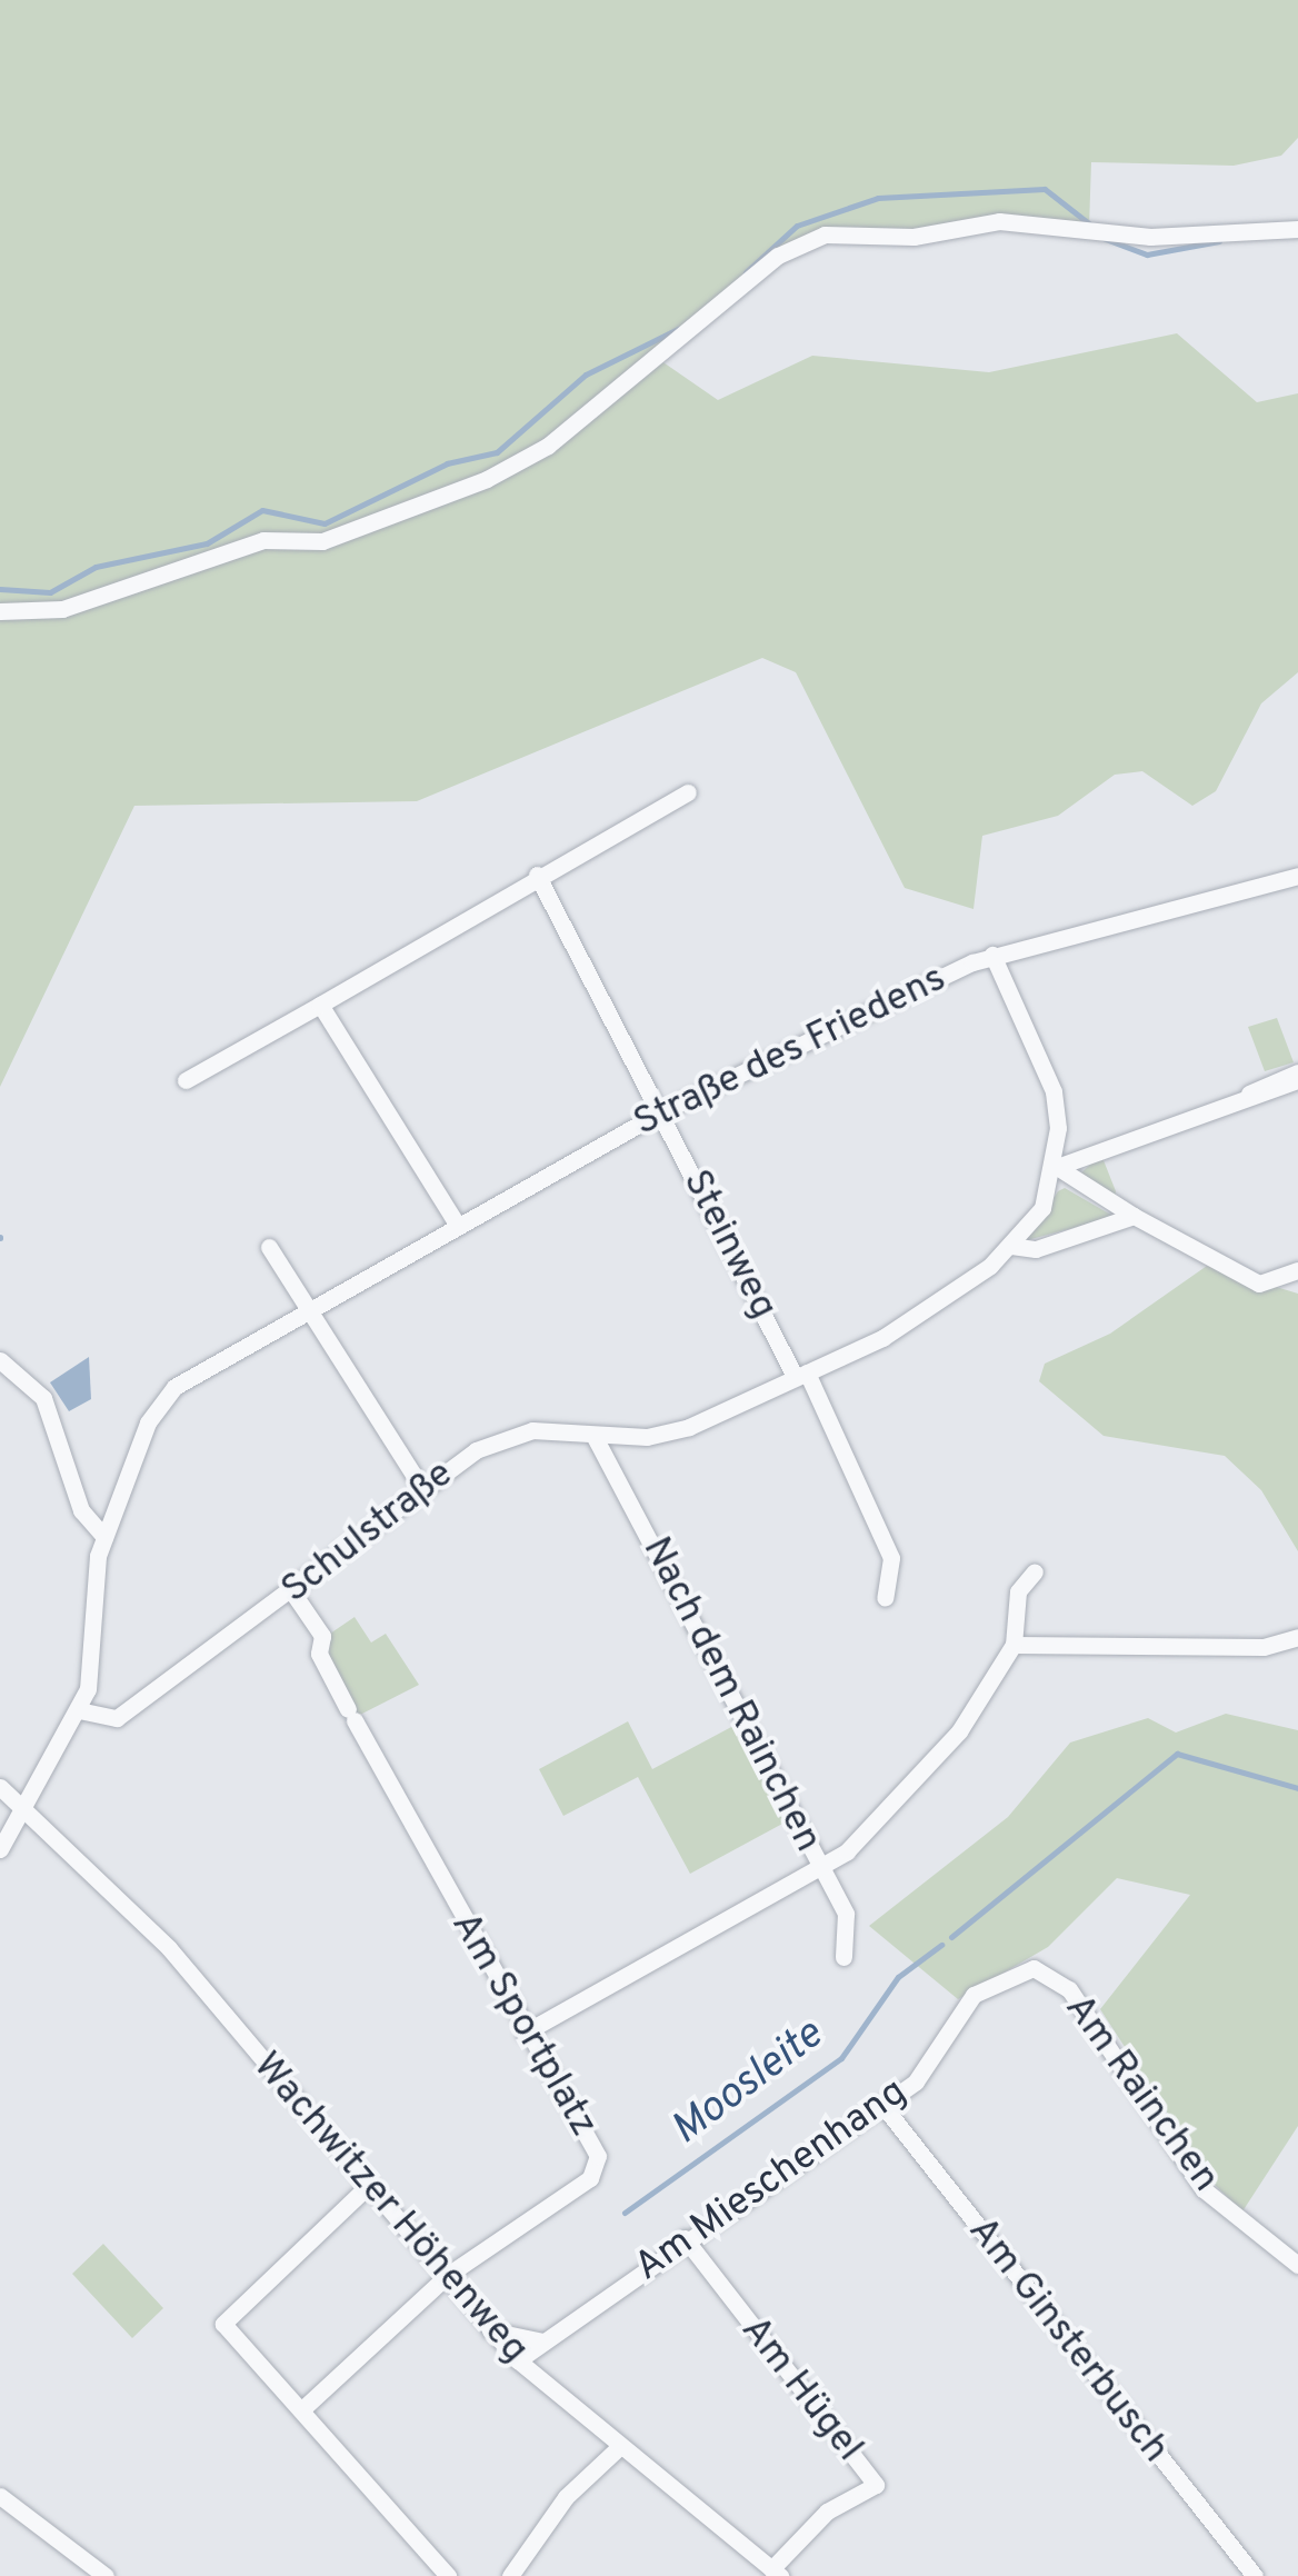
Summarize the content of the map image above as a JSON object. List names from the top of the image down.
{
  "streets": {
    "street": [
      "Straße des Friedens",
      "Steinweg",
      "Schulstraße",
      "Nach dem Rainchen",
      "Am Sportplatz",
      "Am Rainchen",
      "Am Mieschenhang",
      "Wachwitzer Höhenweg",
      "Am Ginsterbusch",
      "Am Hügel"
    ]
  },
  "crossings": [
    ["Straße des Friedens", "Steinweg"],
    ["Straße des Friedens", "Schulstraße"],
    ["Straße des Friedens", "Wachwitzer Höhenweg"],
    ["Steinweg", "Schulstraße"],
    ["Schulstraße", "Nach dem Rainchen"],
    ["Schulstraße", "Am Sportplatz"],
    ["Am Sportplatz", "Wachwitzer Höhenweg"],
    ["Am Rainchen", "Am Mieschenhang"],
    ["Am Mieschenhang", "Wachwitzer Höhenweg"],
    ["Am Mieschenhang", "Am Ginsterbusch"],
    ["Am Mieschenhang", "Am Hügel"],
    ["Wachwitzer Höhenweg", "Am Hügel"]
  ],
  "water": ["Moosleite"]
}
